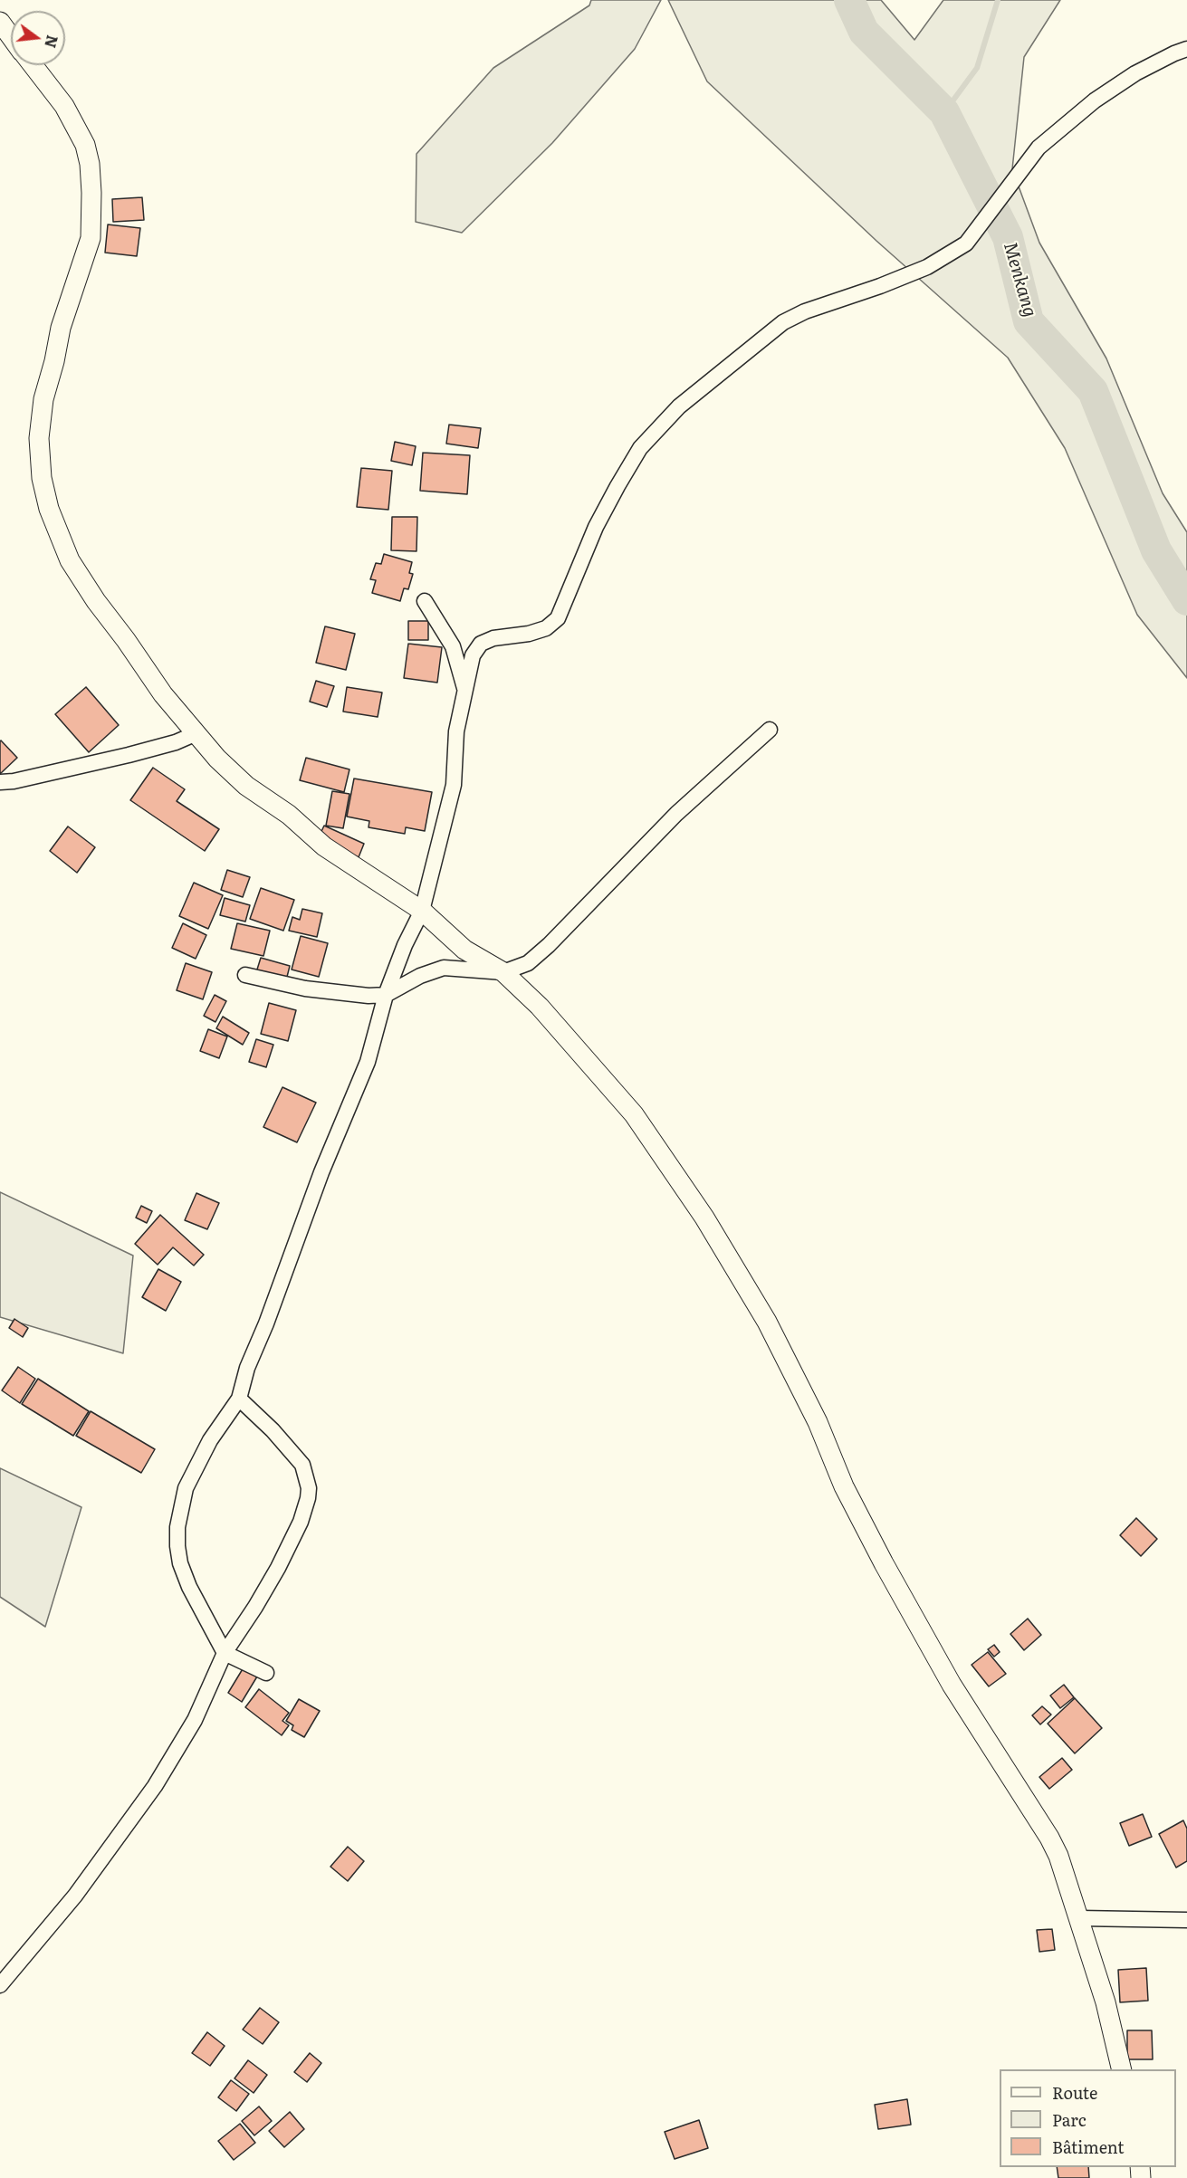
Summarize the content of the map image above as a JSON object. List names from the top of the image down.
{
  "water": ["Menkang"],
  "legend": ["Route", "Parc", "Bâtiment"],
  "north": "right"
}
